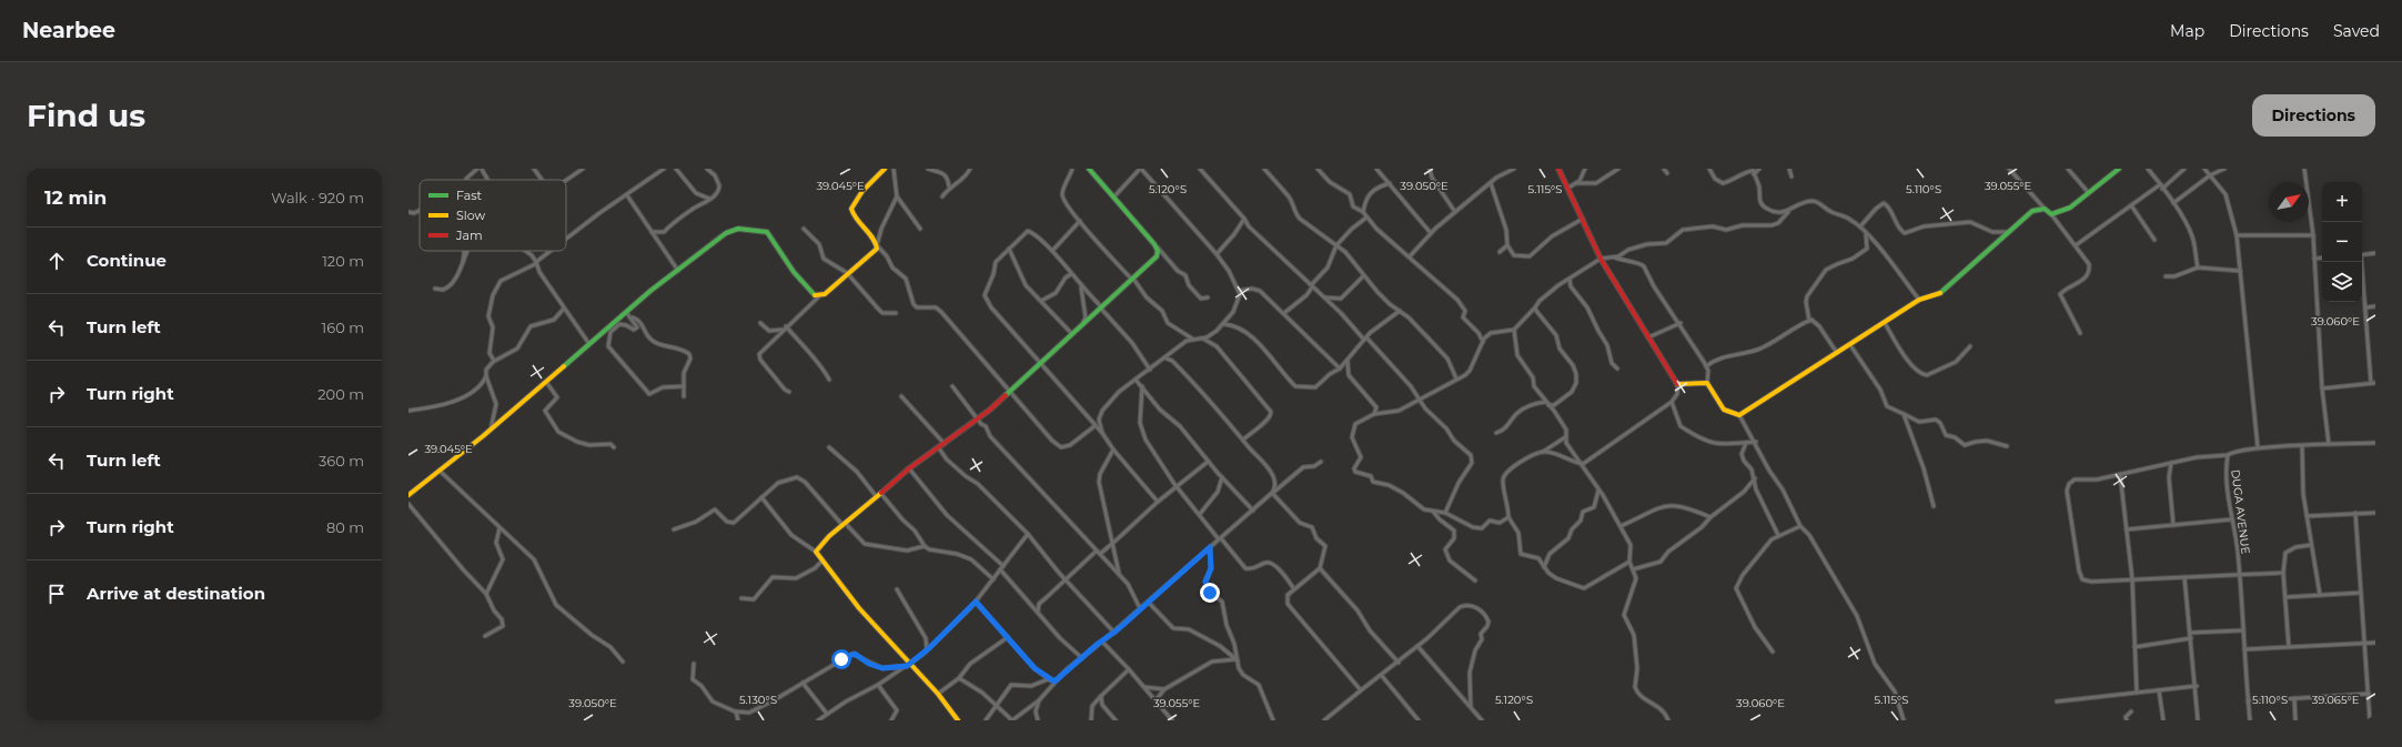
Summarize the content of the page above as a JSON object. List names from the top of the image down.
{
  "streets": {
    "street": ["DUGA AVENUE"]
  },
  "legend": ["Fast", "Slow", "Jam"],
  "north": "top right",
  "page": {
    "header": "Nearbee",
    "nav": ["Map", "Directions", "Saved"],
    "buttons": "Directions",
    "title": "Find us",
    "heading": ["12 min", "Walk · 920 m"],
    "map_buttons": ["+", "−"],
    "list": [
      ["Continue", "120 m"],
      ["Turn left", "160 m"],
      ["Turn right", "200 m"],
      ["Turn left", "360 m"],
      ["Turn right", "80 m"],
      "Arrive at destination"
    ]
  },
  "coordinates": [
    "39.045°E",
    "39.050°E",
    "39.055°E",
    "5.115°S",
    "5.120°S",
    "5.110°S",
    "39.060°E",
    "39.065°E",
    "5.130°S"
  ]
}
